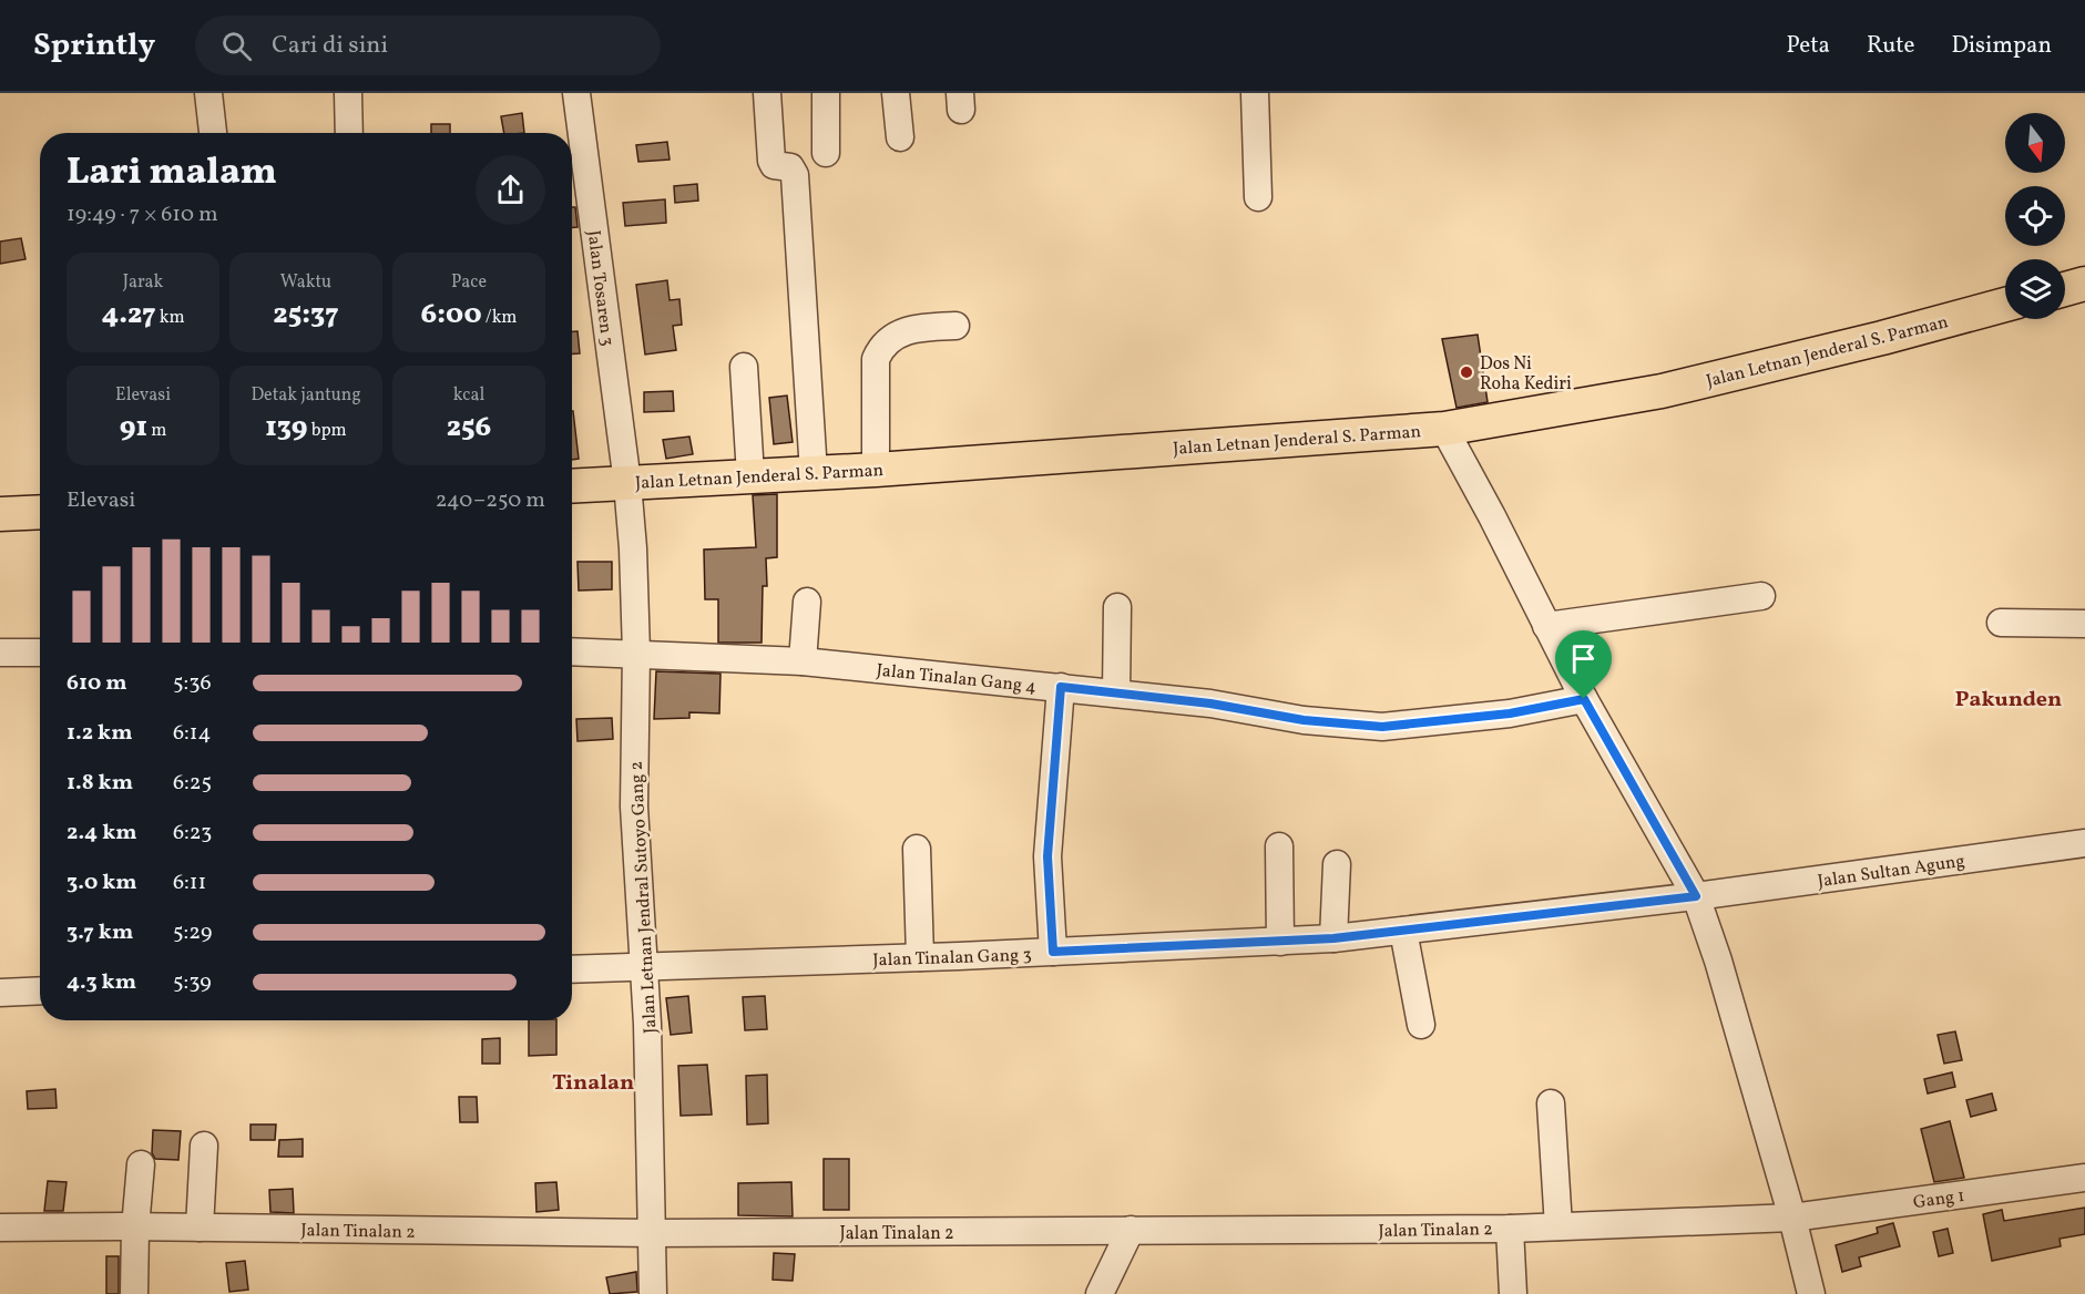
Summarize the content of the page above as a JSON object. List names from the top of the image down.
{
  "streets": {
    "main road": ["Jalan Letnan Jenderal S. Parman"],
    "street": [
      "Jalan Tosaren 3",
      "Jalan Tinalan Gang 4",
      "Jalan Sultan Agung",
      "Jalan Letnan Jendral Sutoyo Gang 2",
      "Jalan Tinalan Gang 3",
      "Gang 1",
      "Jalan Tinalan 2"
    ]
  },
  "crossings": [
    ["Jalan Tosaren 3", "Jalan Letnan Jenderal S. Parman"],
    ["Jalan Tosaren 3", "Jalan Letnan Jendral Sutoyo Gang 2"],
    ["Jalan Letnan Jenderal S. Parman", "Jalan Letnan Jendral Sutoyo Gang 2"],
    ["Jalan Tinalan Gang 4", "Jalan Letnan Jendral Sutoyo Gang 2"],
    ["Jalan Sultan Agung", "Jalan Tinalan Gang 3"],
    ["Jalan Letnan Jendral Sutoyo Gang 2", "Jalan Tinalan Gang 3"],
    ["Jalan Letnan Jendral Sutoyo Gang 2", "Jalan Tinalan 2"],
    ["Gang 1", "Jalan Tinalan 2"]
  ],
  "districts": ["Pakunden", "Tinalan"],
  "places": ["Dos Ni Roha Kediri"],
  "north": "bottom",
  "page": {
    "header": "Sprintly",
    "search": "Cari di sini",
    "nav": ["Peta", "Rute", "Disimpan"],
    "heading": ["Lari malam", "19:49 · 7 × 610 m"],
    "stats": [
      ["Jarak", "4.27 km"],
      ["Waktu", "25:37"],
      ["Pace", "6:00 /km"],
      ["Elevasi", "91 m"],
      ["Detak jantung", "139 bpm"],
      ["kcal", "256"]
    ],
    "chart": ["Elevasi", "240–250 m"],
    "list": [
      {
        "name": "610 m",
        "note": "5:36"
      },
      {
        "name": "1.2 km",
        "note": "6:14"
      },
      {
        "name": "1.8 km",
        "note": "6:25"
      },
      {
        "name": "2.4 km",
        "note": "6:23"
      },
      {
        "name": "3.0 km",
        "note": "6:11"
      },
      {
        "name": "3.7 km",
        "note": "5:29"
      },
      {
        "name": "4.3 km",
        "note": "5:39"
      }
    ]
  }
}
